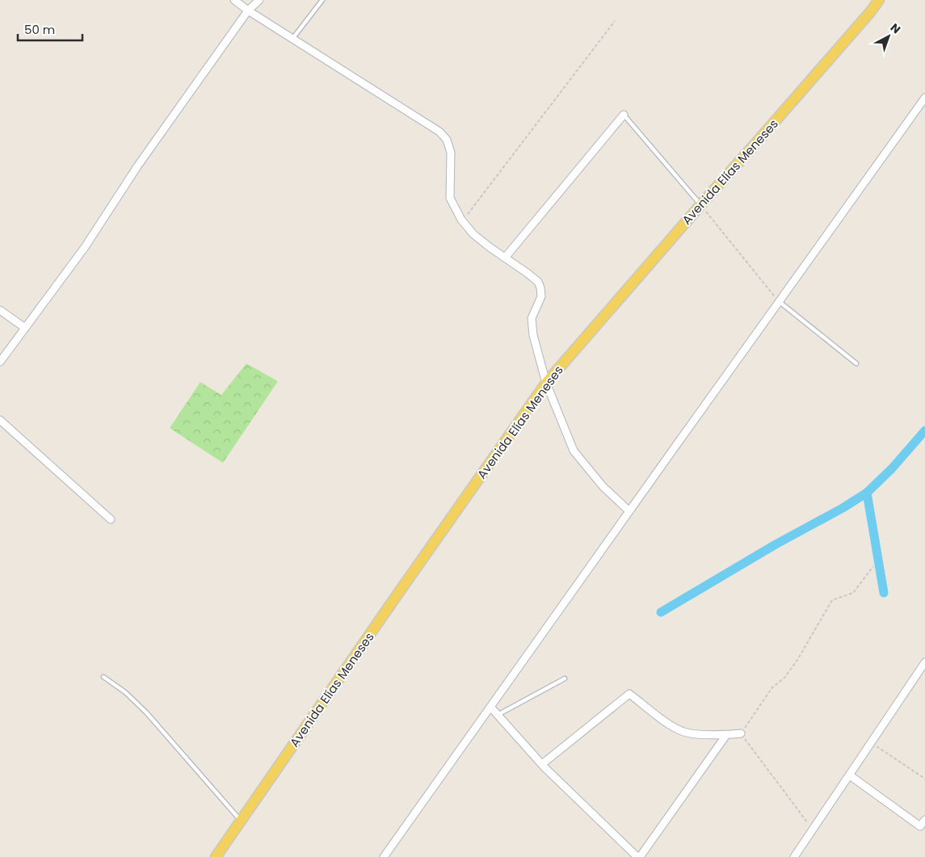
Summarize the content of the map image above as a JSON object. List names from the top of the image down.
{
  "streets": {
    "main road": ["Avenida Elías Meneses"]
  },
  "scale_bar": "50 m",
  "north": "top right"
}
